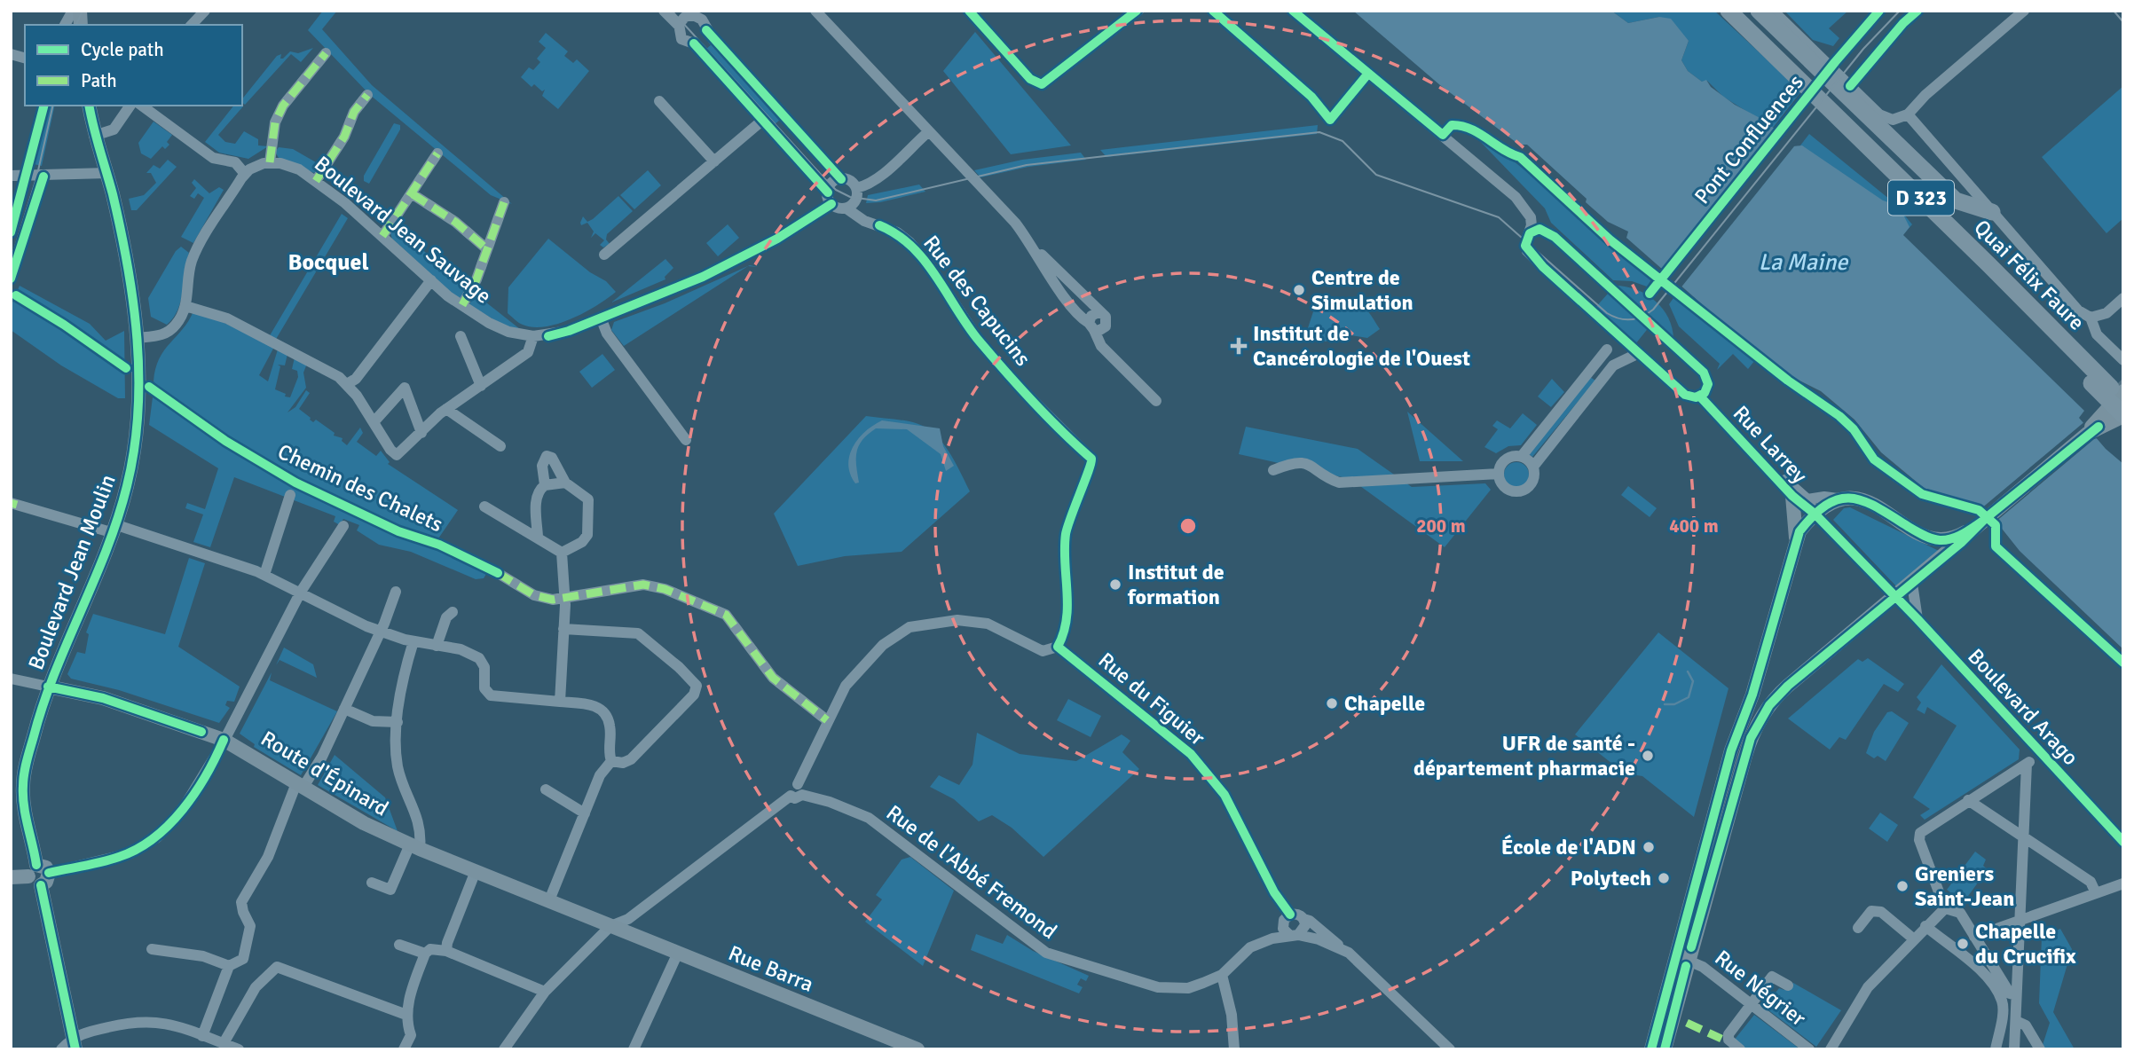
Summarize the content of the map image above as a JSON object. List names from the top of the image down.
{
  "streets": {
    "highway": ["D 323", "Quai Félix Faure"],
    "main road": ["Boulevard Jean Moulin", "Route d'Épinard", "Rue Barra"],
    "street": [
      "Boulevard Jean Sauvage",
      "Rue des Capucins",
      "Rue Larrey",
      "Rue du Figuier",
      "Boulevard Arago",
      "Rue de l'Abbé Fremond",
      "Rue Négrier"
    ],
    "cycle path": ["Pont Confluences", "Chemin des Chalets"]
  },
  "crossings": [
    ["Boulevard Jean Sauvage", "Rue des Capucins"],
    ["Rue des Capucins", "Rue du Figuier"],
    ["Rue Larrey", "Boulevard Arago"],
    ["Boulevard Jean Moulin", "Route d'Épinard"],
    ["Rue du Figuier", "Rue de l'Abbé Fremond"],
    ["Route d'Épinard", "Rue Barra"]
  ],
  "districts": ["Bocquel"],
  "water": ["La Maine"],
  "places": {
    "other": [
      "Centre de Simulation",
      "Institut de formation",
      "Chapelle",
      "UFR de santé - département pharmacie",
      "École de l'ADN",
      "Polytech",
      "Greniers Saint-Jean",
      "Chapelle du Crucifix"
    ],
    "health": ["Institut de Cancérologie de l'Ouest"]
  },
  "legend": ["Cycle path", "Path"],
  "rings": ["200 m", "400 m"]
}
